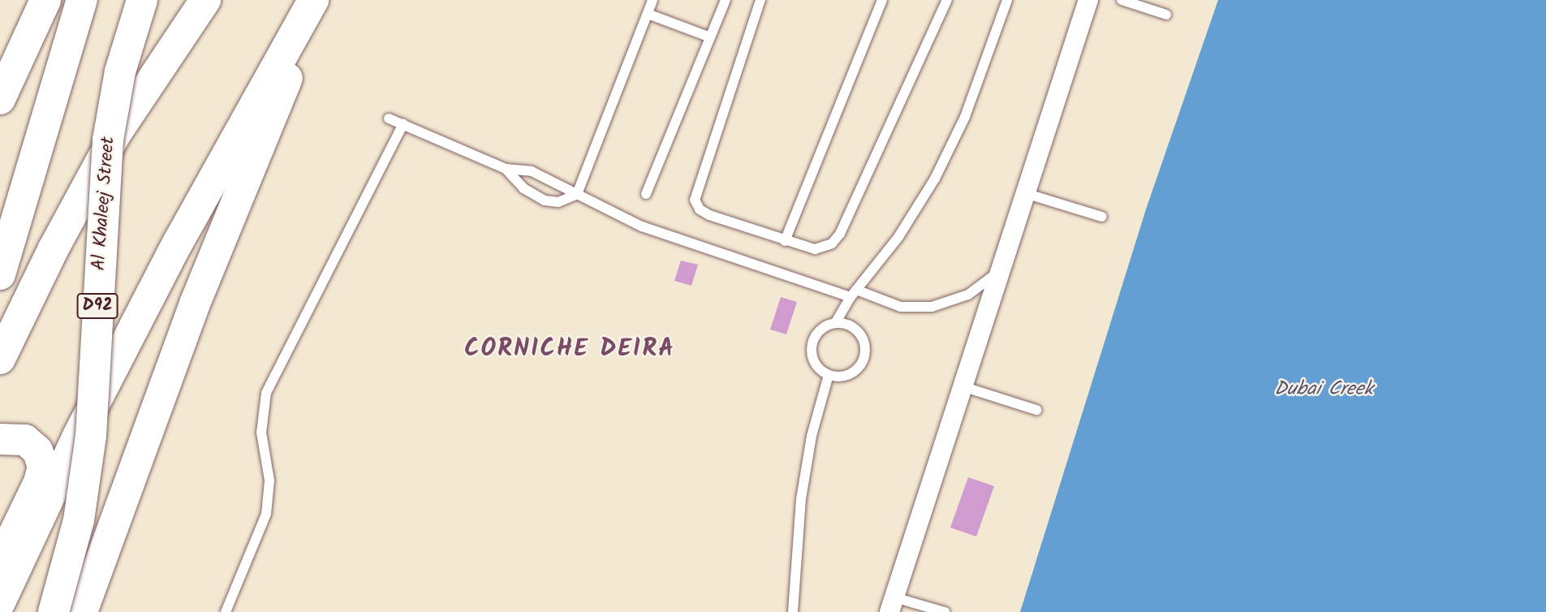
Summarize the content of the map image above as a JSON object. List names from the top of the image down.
{
  "streets": {
    "main road": ["Al Khaleej Street", "D92"]
  },
  "districts": ["CORNICHE DEIRA"],
  "water": ["Dubai Creek"]
}
